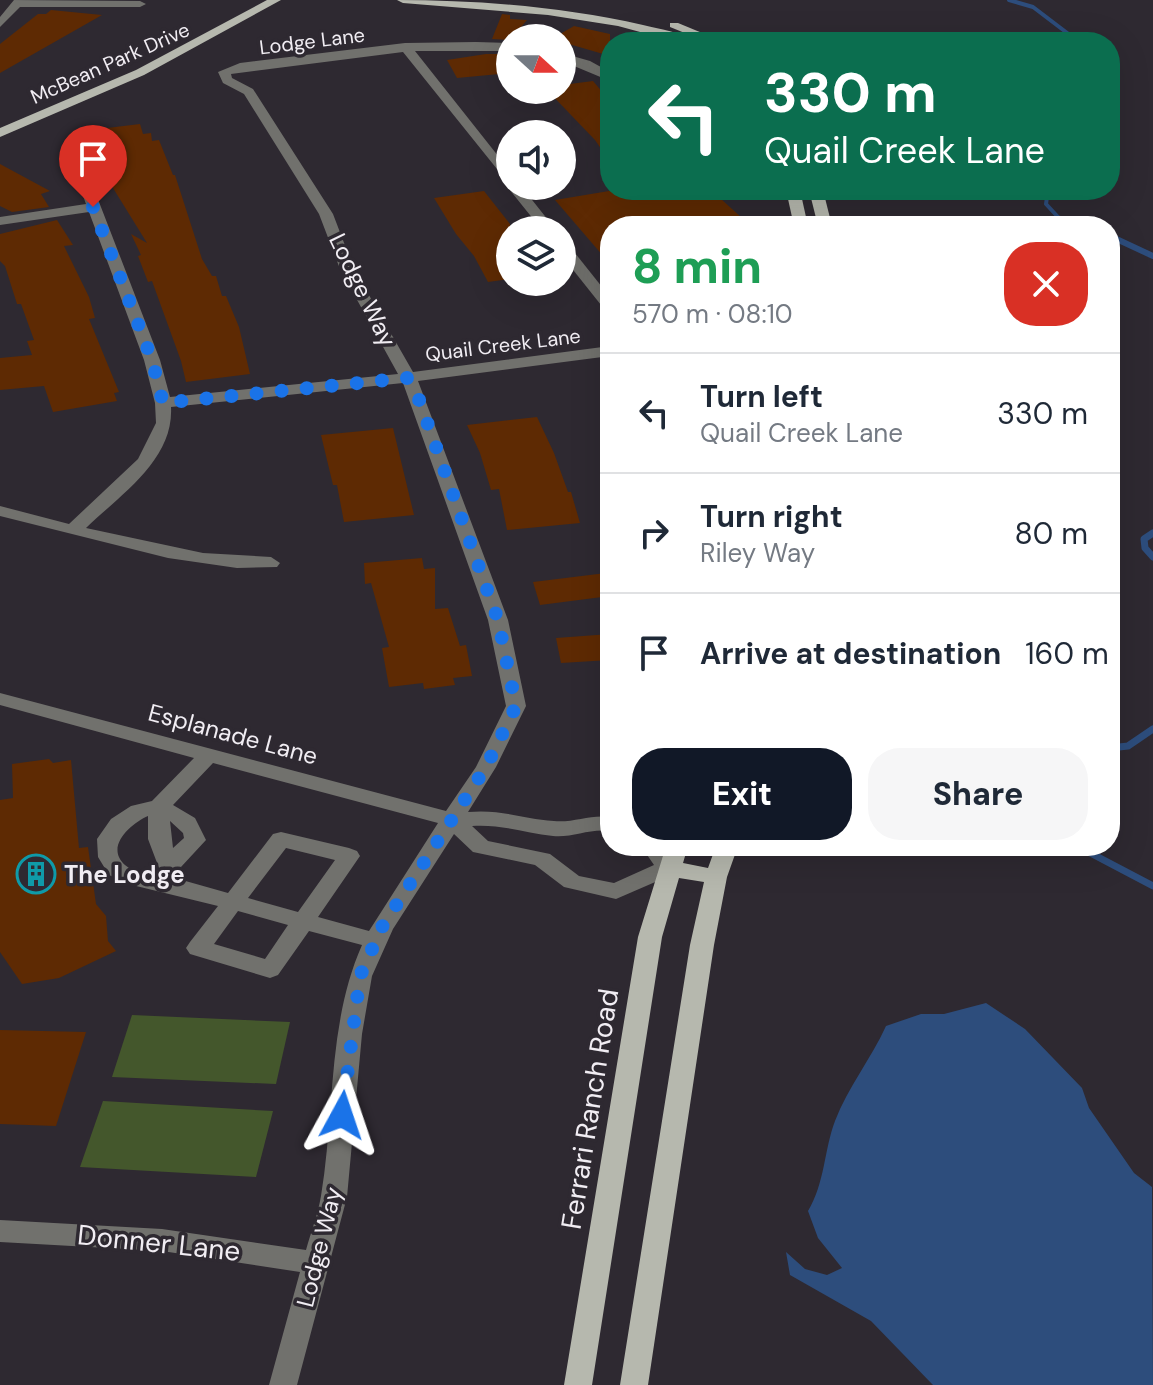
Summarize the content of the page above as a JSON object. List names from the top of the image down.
{
  "streets": {
    "main road": ["McBean Park Drive", "Ferrari Ranch Road"],
    "street": [
      "Lodge Lane",
      "Lodge Way",
      "Quail Creek Lane",
      "Esplanade Lane",
      "Donner Lane"
    ]
  },
  "crossings": [
    ["Lodge Lane", "Lodge Way"],
    ["Lodge Way", "Quail Creek Lane"],
    ["Lodge Way", "Esplanade Lane"],
    ["Lodge Way", "Donner Lane"],
    ["Esplanade Lane", "Ferrari Ranch Road"]
  ],
  "places": {
    "building": ["The Lodge"]
  },
  "north": "right",
  "page": {
    "turn": ["330 m", "Quail Creek Lane"],
    "heading": ["8 min", "570 m · 08:10"],
    "list": [
      {
        "name": "Turn left",
        "note": "Quail Creek Lane",
        "value": "330 m"
      },
      {
        "name": "Turn right",
        "note": "Riley Way",
        "value": "80 m"
      },
      {
        "name": "Arrive at destination",
        "value": "160 m"
      }
    ],
    "buttons": ["Exit", "Share"]
  }
}
